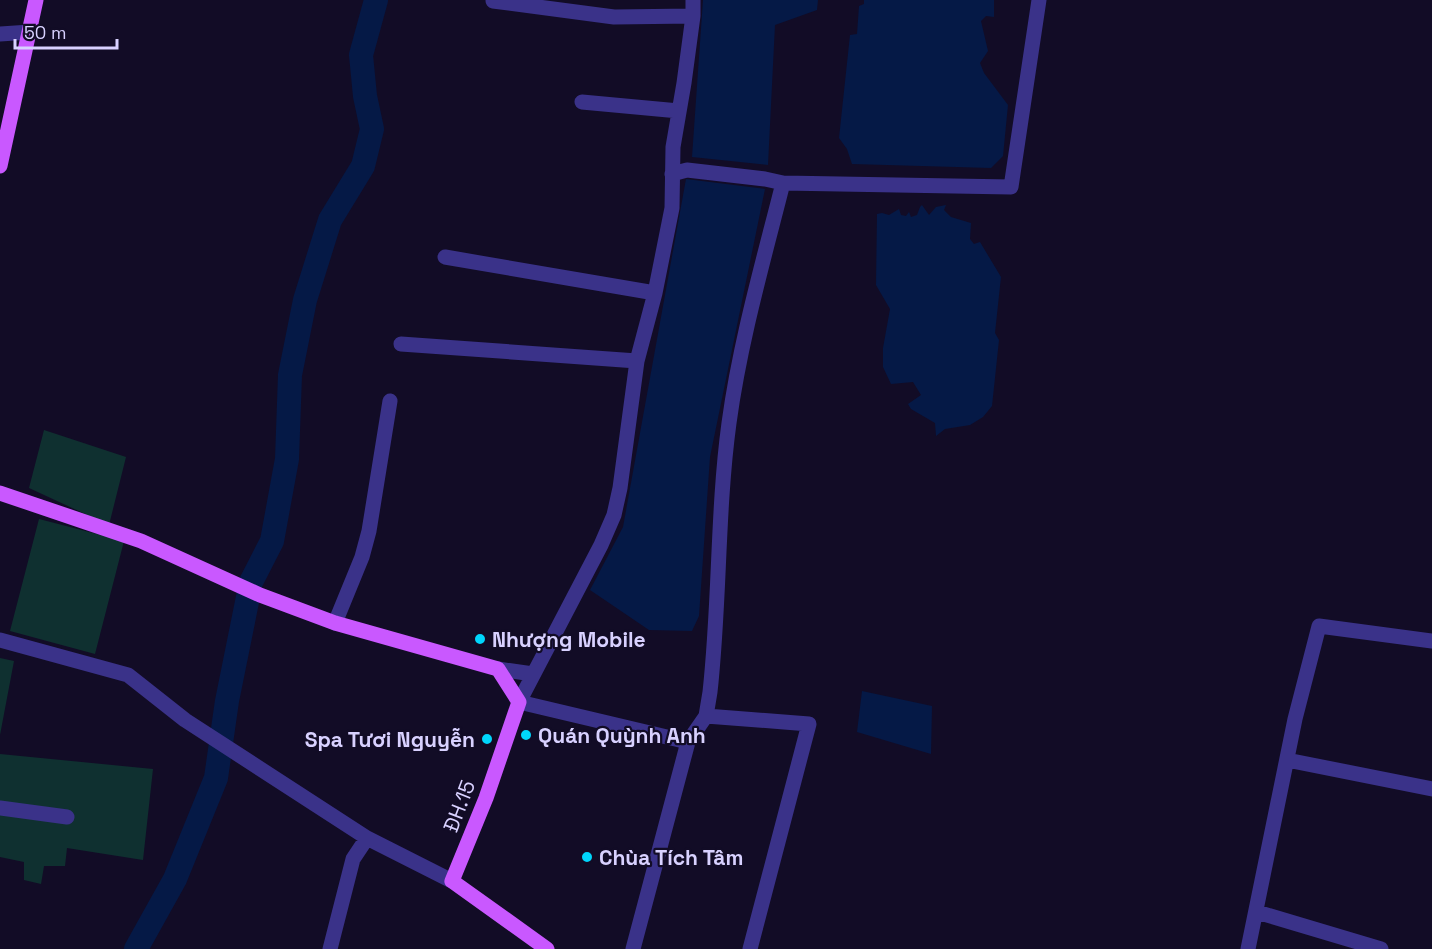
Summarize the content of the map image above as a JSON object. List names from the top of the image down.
{
  "streets": {
    "main road": ["ĐH.15"]
  },
  "places": [
    "Nhượng Mobile",
    "Quán Quỳnh Anh",
    "Spa Tươi Nguyễn",
    "Chùa Tích Tâm"
  ],
  "scale_bar": "50 m"
}
